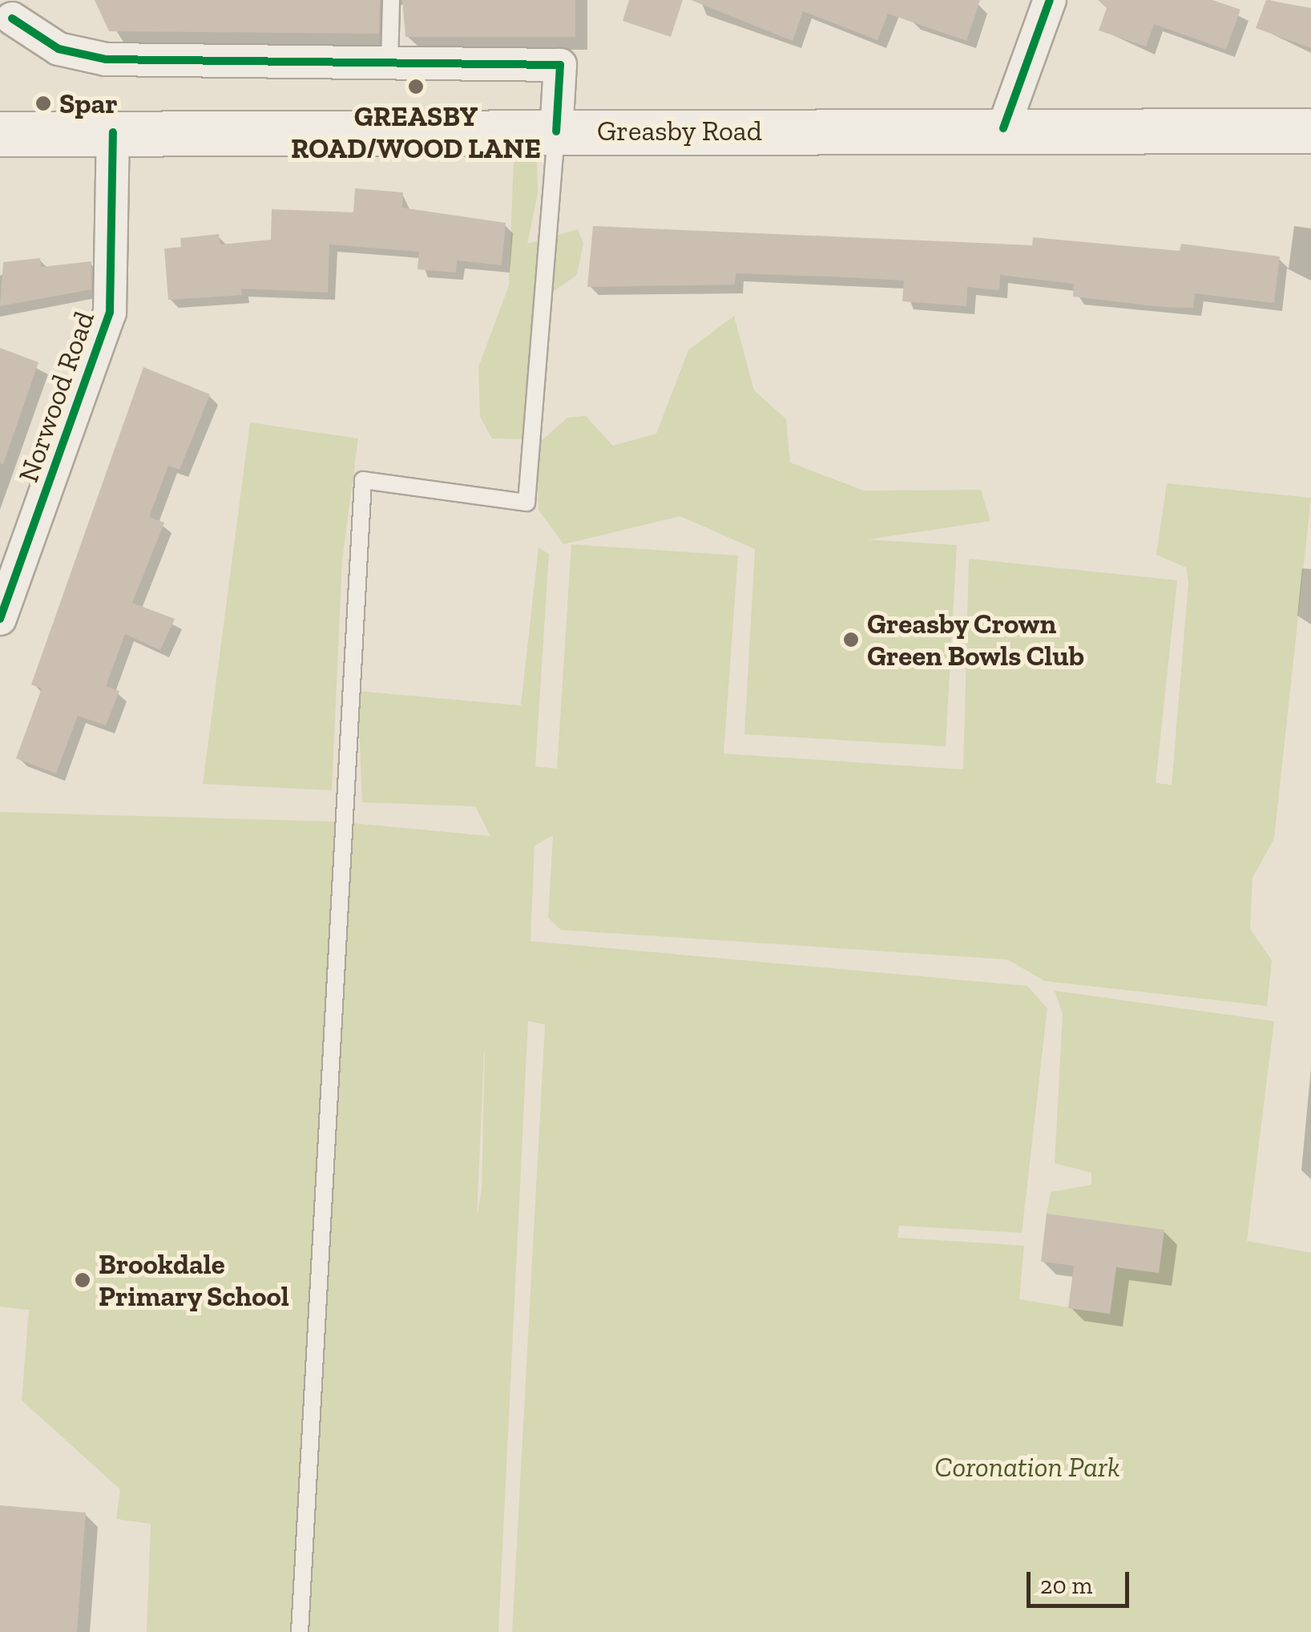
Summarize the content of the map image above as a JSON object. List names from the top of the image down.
{
  "streets": {
    "main road": ["Greasby Road"],
    "street": ["Norwood Road"]
  },
  "crossings": [
    ["Greasby Road", "Norwood Road"]
  ],
  "parks": ["Coronation Park"],
  "places": [
    "GREASBY ROAD/WOOD LANE",
    "Spar",
    "Greasby Crown Green Bowls Club",
    "Brookdale Primary School"
  ],
  "scale_bar": "20 m"
}
